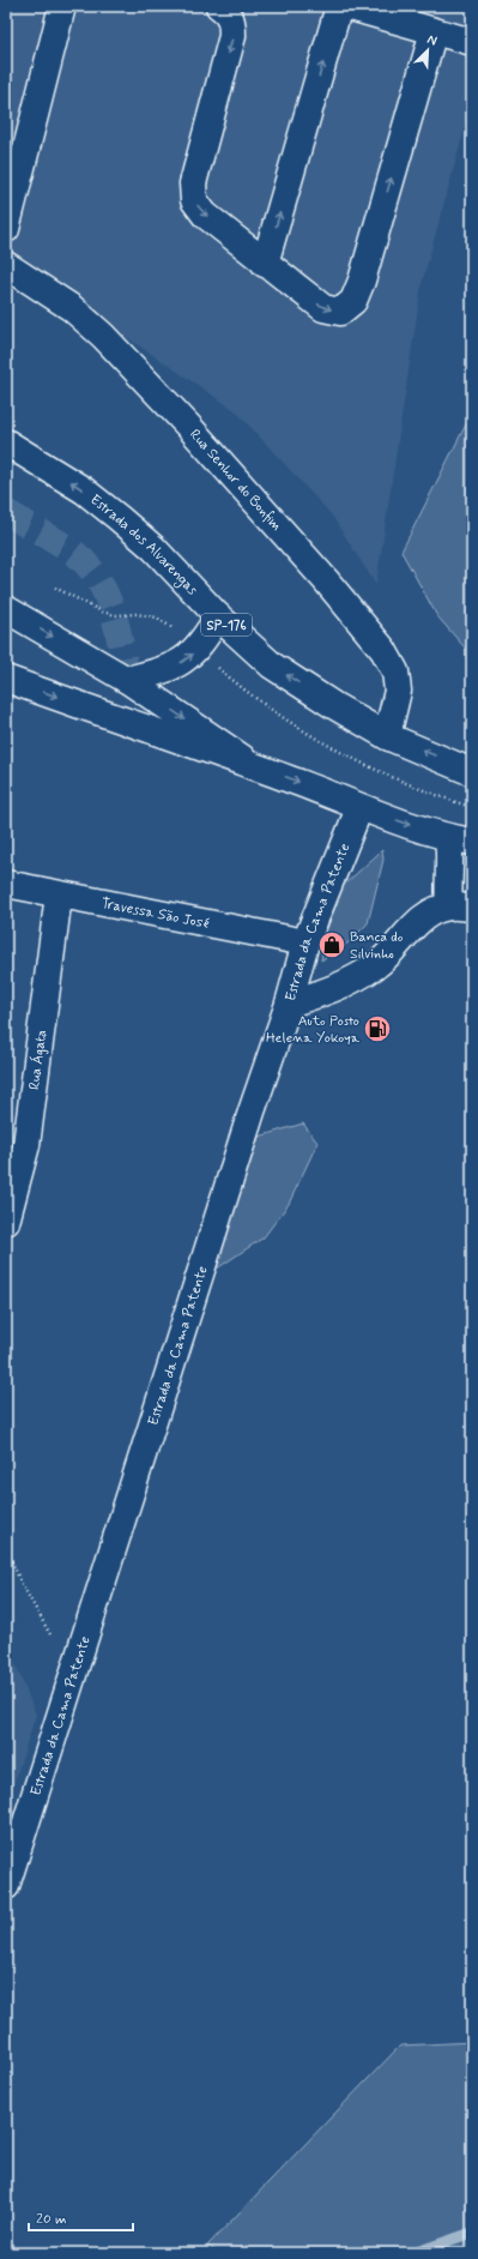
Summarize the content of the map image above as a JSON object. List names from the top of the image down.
{
  "streets": {
    "street": [
      "Rua Senhor do Bonfim",
      "Estrada dos Alvarengas",
      "SP-176",
      "Travessa São José",
      "Estrada da Cama Patente",
      "Rua Ágata"
    ]
  },
  "crossings": [
    ["Rua Senhor do Bonfim", "Estrada dos Alvarengas"],
    ["Travessa São José", "Estrada da Cama Patente"],
    ["Travessa São José", "Rua Ágata"]
  ],
  "places": {
    "shop": ["Banca do Silvinho"],
    "fuel station": ["Auto Posto Helena Yokoya"]
  },
  "scale_bar": "20 m",
  "north": "top right"
}
